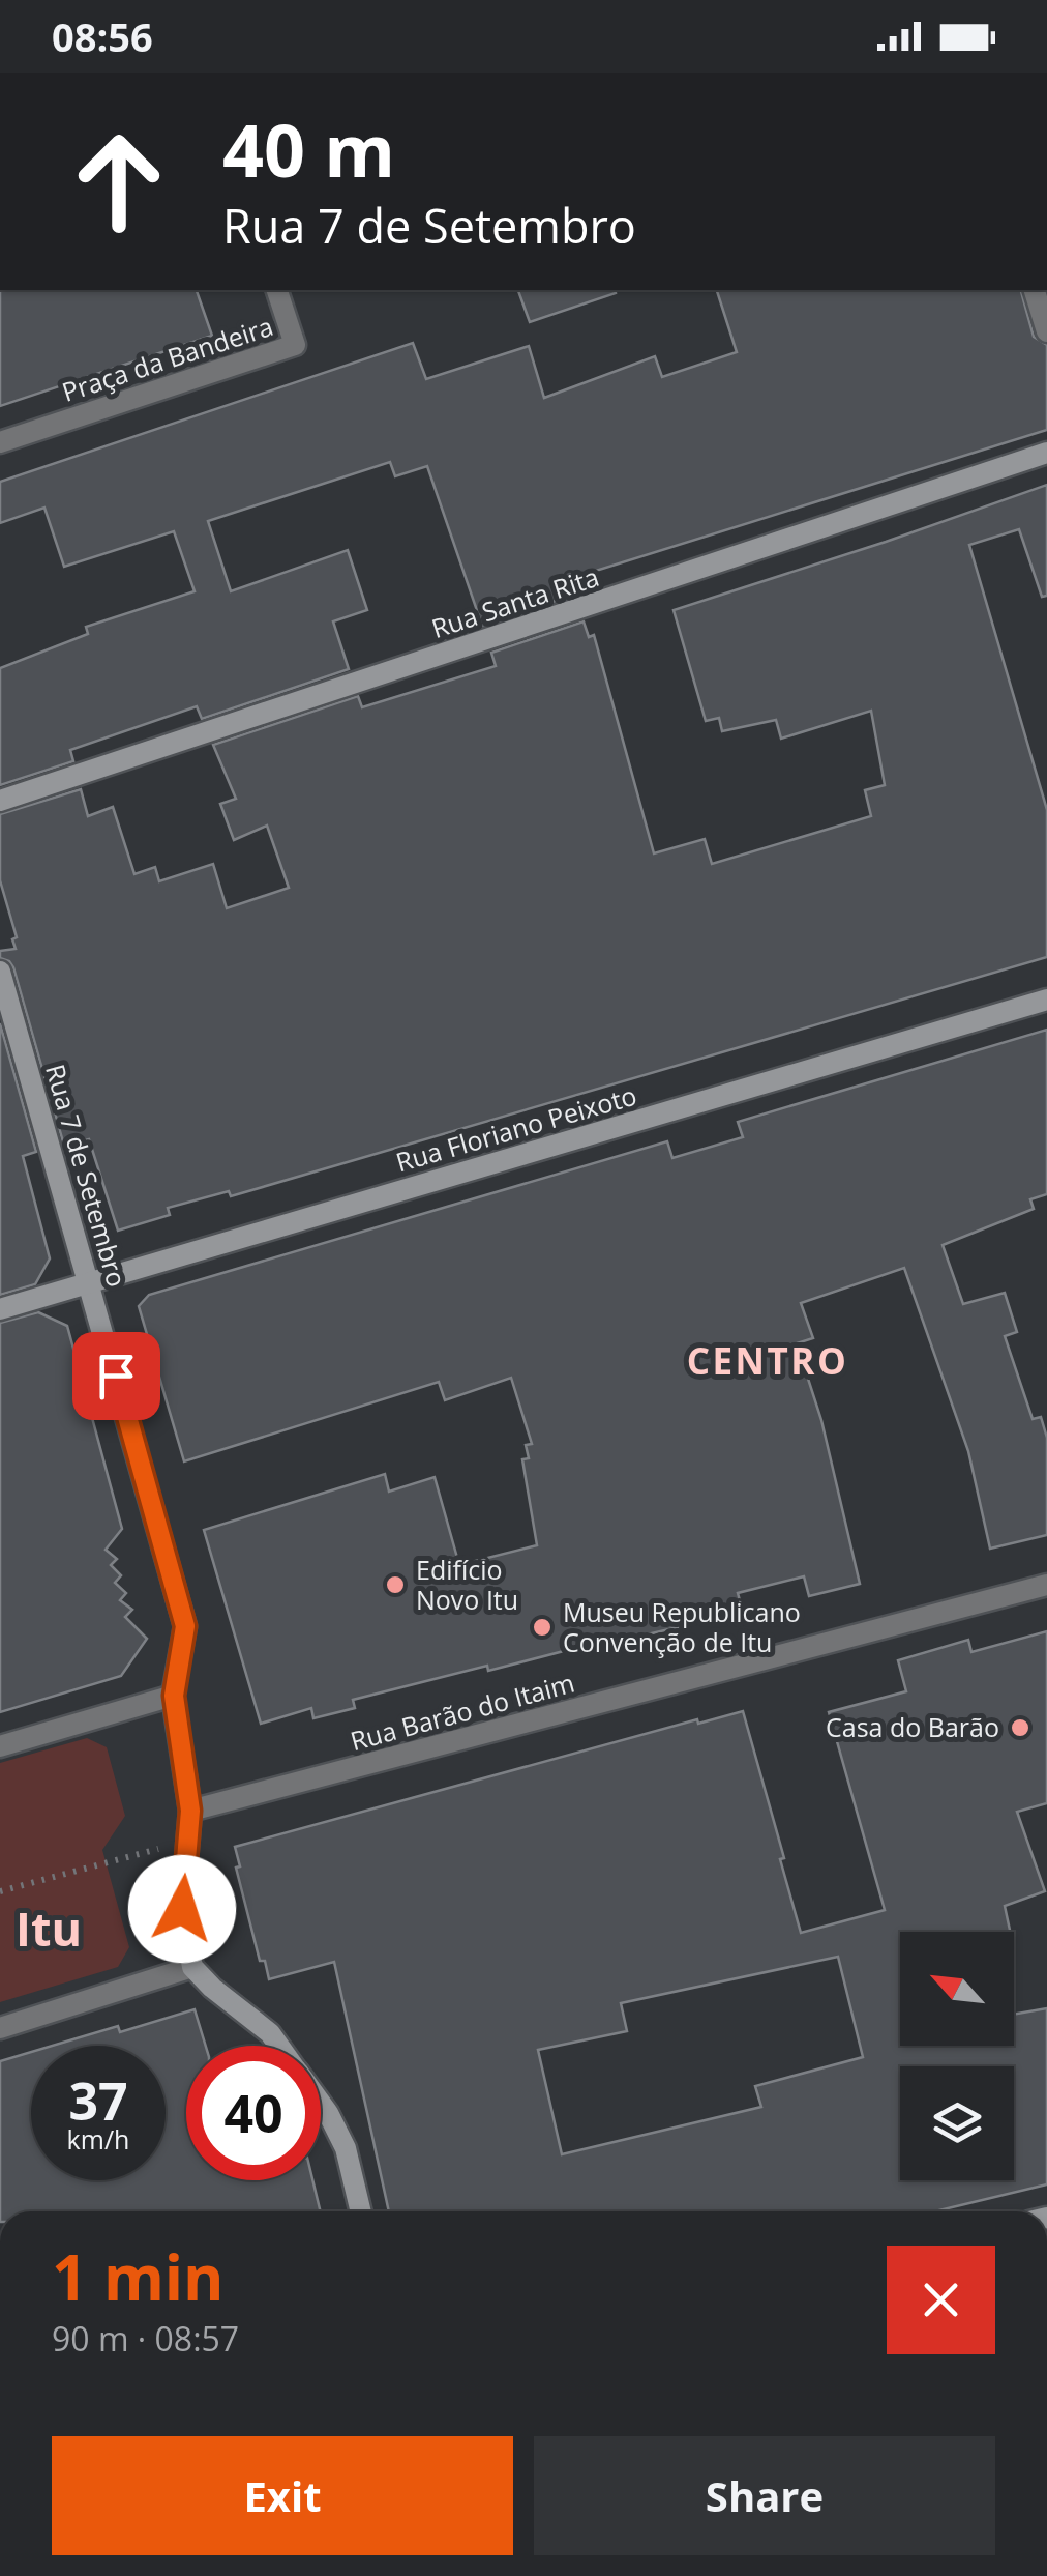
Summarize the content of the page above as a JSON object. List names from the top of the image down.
{
  "streets": {
    "street": [
      "Praça da Bandeira",
      "Rua Santa Rita",
      "Rua Floriano Peixoto",
      "Rua 7 de Setembro",
      "Rua Barão do Itaim"
    ]
  },
  "crossings": [
    ["Rua Floriano Peixoto", "Rua 7 de Setembro"],
    ["Rua 7 de Setembro", "Rua Barão do Itaim"]
  ],
  "districts": ["CENTRO", "Itu"],
  "places": ["Edifício Novo Itu", "Museu Republicano Convenção de Itu", "Casa do Barão"],
  "north": "top left",
  "page": {
    "status": "08:56",
    "turn": ["40 m", "Rua 7 de Setembro"],
    "speed": "37 km/h",
    "limit": "40",
    "heading": ["1 min", "90 m · 08:57"],
    "buttons": ["Exit", "Share"]
  }
}
